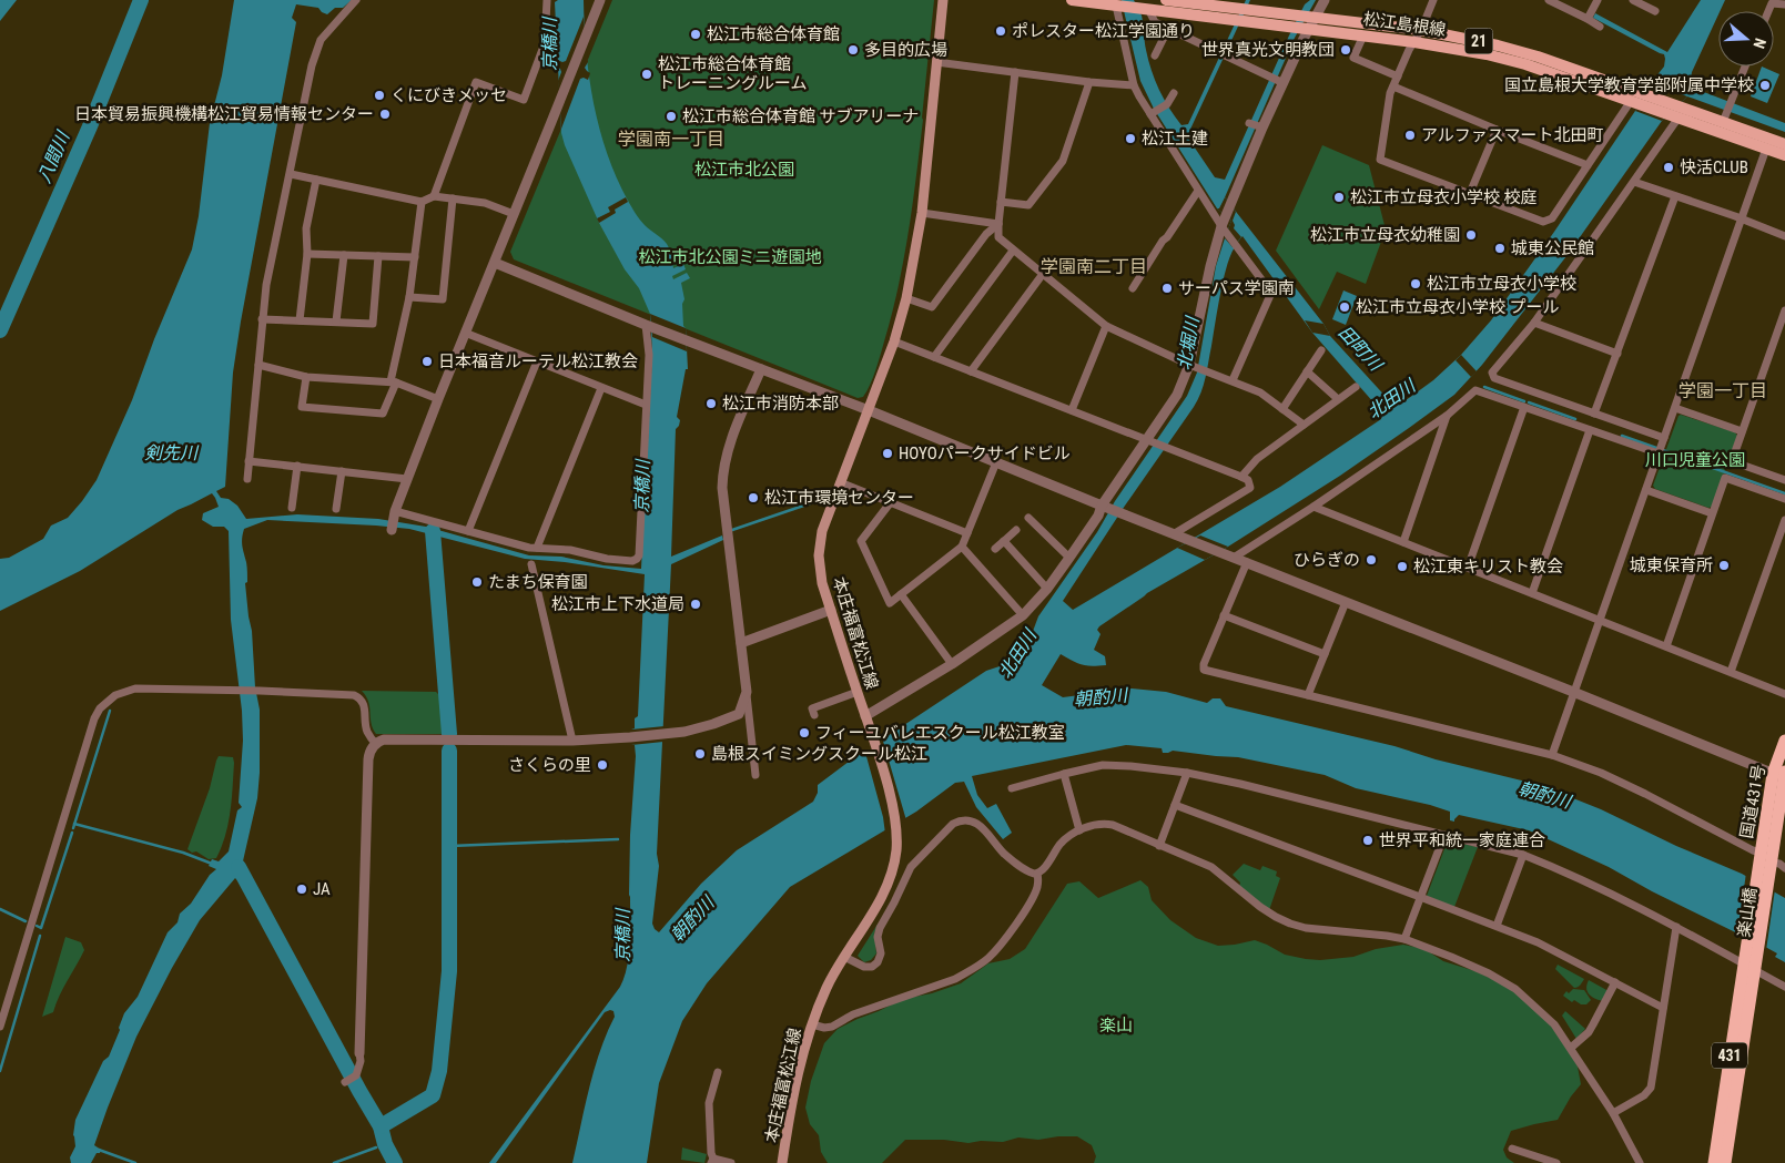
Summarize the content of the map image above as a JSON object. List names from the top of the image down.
{
  "streets": {
    "highway": ["国道431号", "楽山橋", "431"],
    "main road": ["松江島根線", "21", "本庄福富松江線"]
  },
  "crossings": [
    ["国道431号", "楽山橋"],
    ["楽山橋", "431"]
  ],
  "districts": ["学園南一丁目", "学園南二丁目", "学園一丁目"],
  "water": [
    "京橋川",
    "八間川",
    "北堀川",
    "田町川",
    "北田川",
    "剣先川",
    "朝酌川"
  ],
  "parks": [
    "松江市北公園",
    "松江市北公園ミニ遊園地",
    "川口児童公園",
    "楽山"
  ],
  "places": [
    "ポレスター松江学園通り",
    "松江市総合体育館",
    "多目的広場",
    "世界真光文明教団",
    "松江市総合体育館 トレーニングルーム",
    "国立島根大学教育学部附属中学校",
    "くにびきメッセ",
    "日本貿易振興機構松江貿易情報センター",
    "松江市総合体育館 サブアリーナ",
    "アルファスマート北田町",
    "松江土建",
    "快活CLUB",
    "松江市立母衣小学校 校庭",
    "松江市立母衣幼稚園",
    "城東公民館",
    "松江市立母衣小学校",
    "サーパス学園南",
    "松江市立母衣小学校 プール",
    "日本福音ルーテル松江教会",
    "松江市消防本部",
    "HOYOパークサイドビル",
    "松江市環境センター",
    "ひらぎの",
    "城東保育所",
    "松江東キリスト教会",
    "たまち保育園",
    "松江市上下水道局",
    "フィーユバレエスクール松江教室",
    "島根スイミングスクール松江",
    "さくらの里",
    "世界平和統一家庭連合",
    "JA"
  ],
  "north": "right"
}
